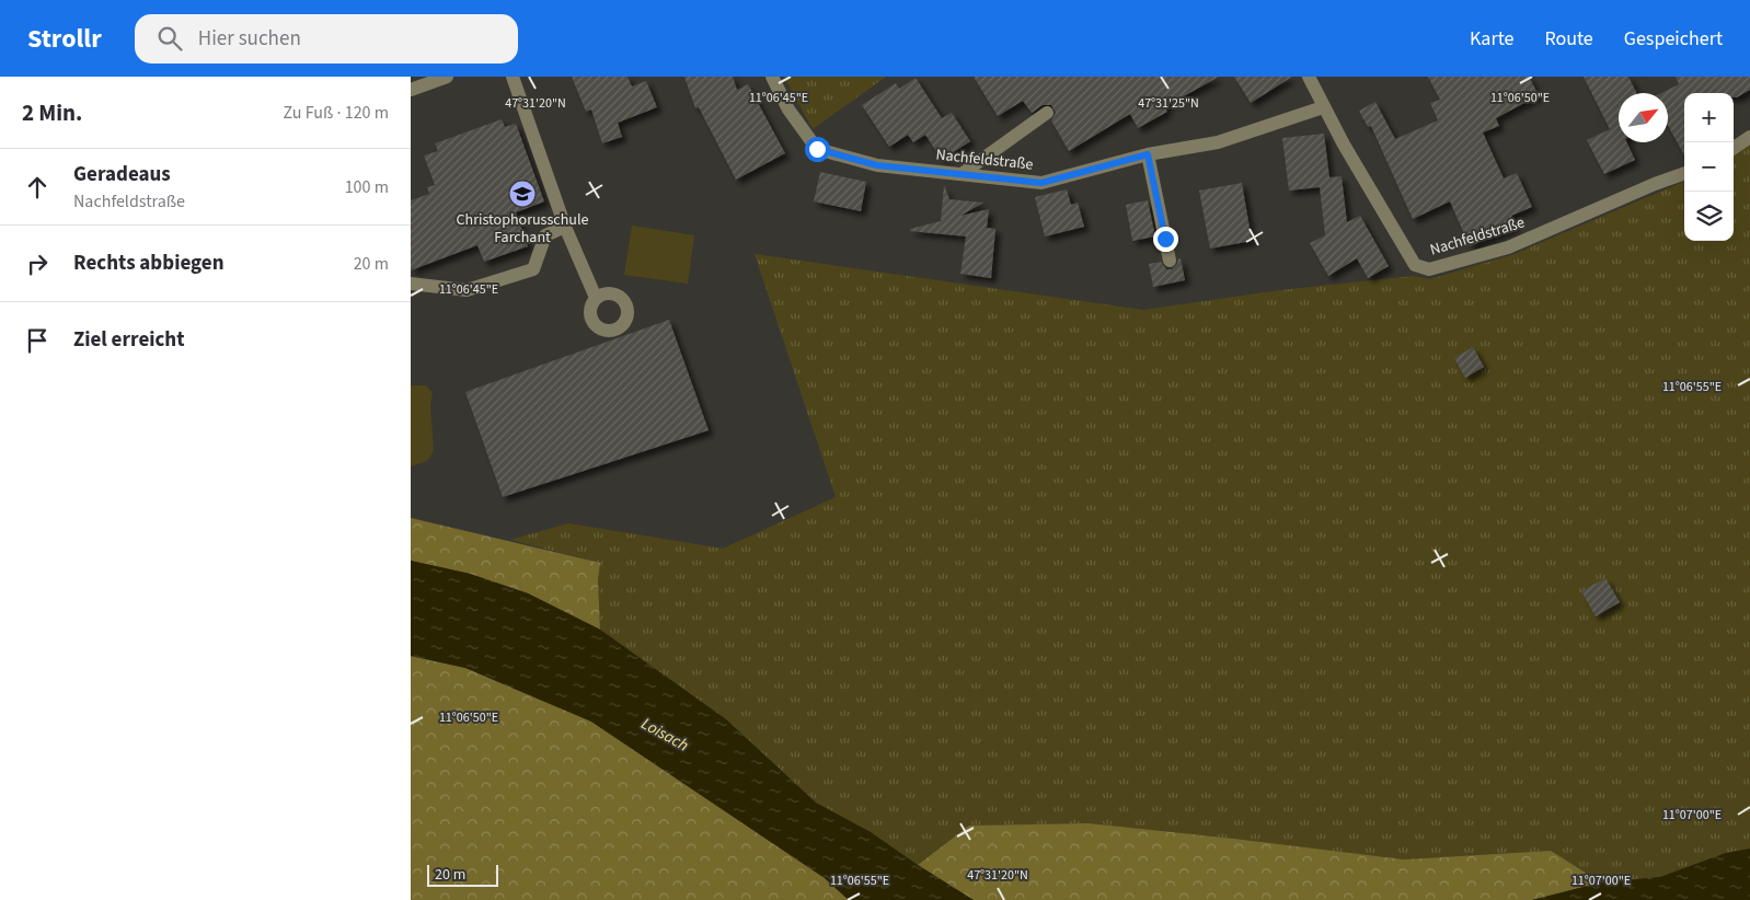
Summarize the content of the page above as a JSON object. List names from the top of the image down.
{
  "streets": {
    "street": ["Nachfeldstraße"]
  },
  "water": ["Loisach"],
  "places": {
    "school or university": ["Christophorusschule Farchant"]
  },
  "scale_bar": "20 m",
  "north": "top right",
  "page": {
    "header": "Strollr",
    "search": "Hier suchen",
    "nav": ["Karte", "Route", "Gespeichert"],
    "heading": ["2 Min.", "Zu Fuß · 120 m"],
    "map_buttons": ["+", "−"],
    "list": [
      ["Geradeaus", "Nachfeldstraße", "100 m"],
      ["Rechts abbiegen", "20 m"],
      "Ziel erreicht"
    ],
    "scale": "20 m"
  },
  "coordinates": [
    "11°06'45\"E",
    "11°06'50\"E",
    "47°31'20\"N",
    "47°31'25\"N",
    "11°06'55\"E",
    "11°07'00\"E"
  ]
}
